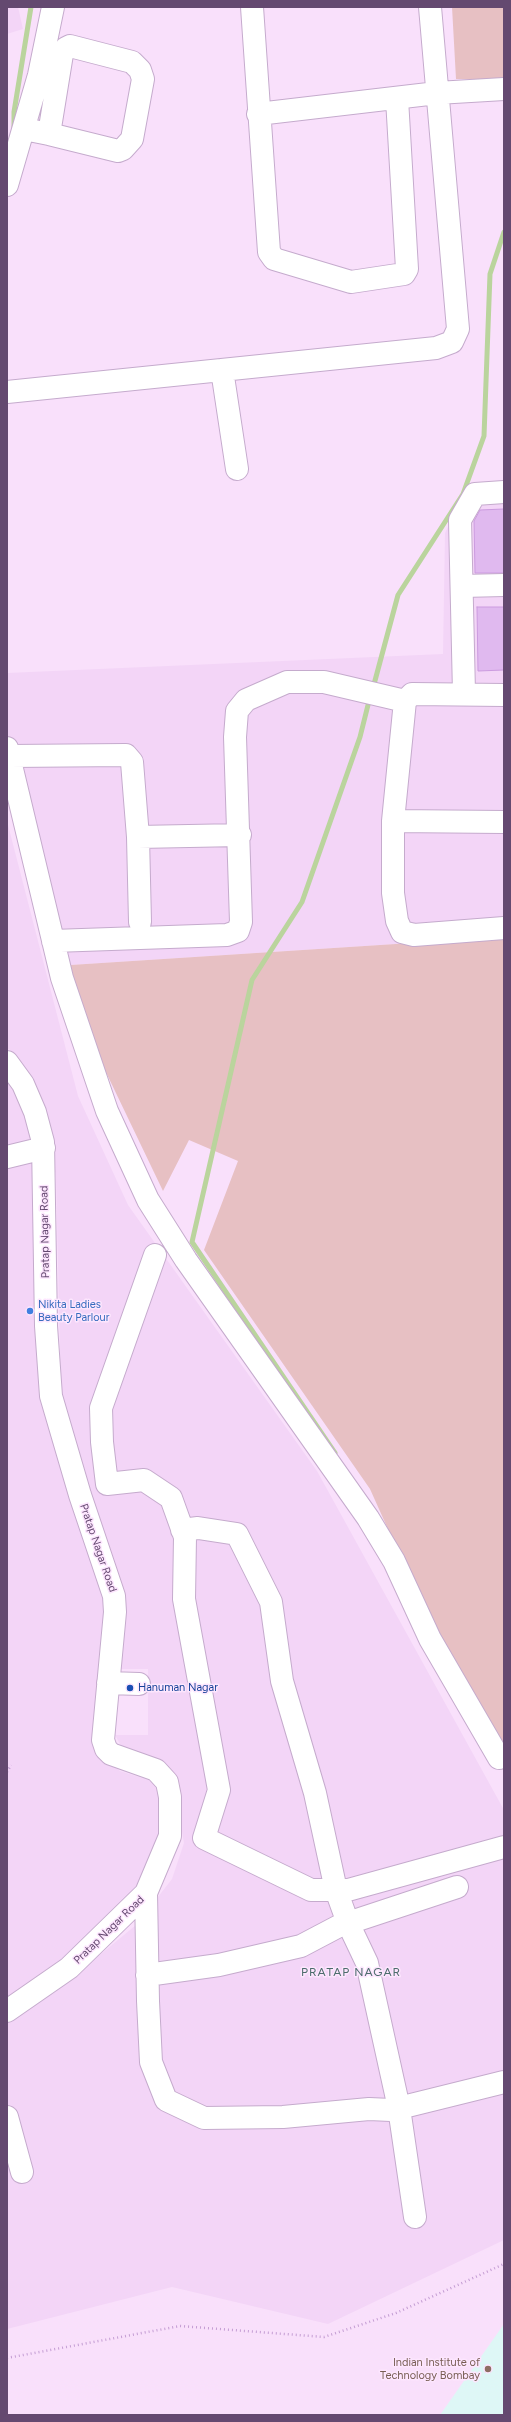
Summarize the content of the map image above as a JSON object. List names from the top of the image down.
{
  "streets": {
    "street": ["Pratap Nagar Road"]
  },
  "districts": ["PRATAP NAGAR"],
  "places": ["Nikita Ladies Beauty Parlour", "Hanuman Nagar", "Indian Institute of Technology Bombay"]
}
